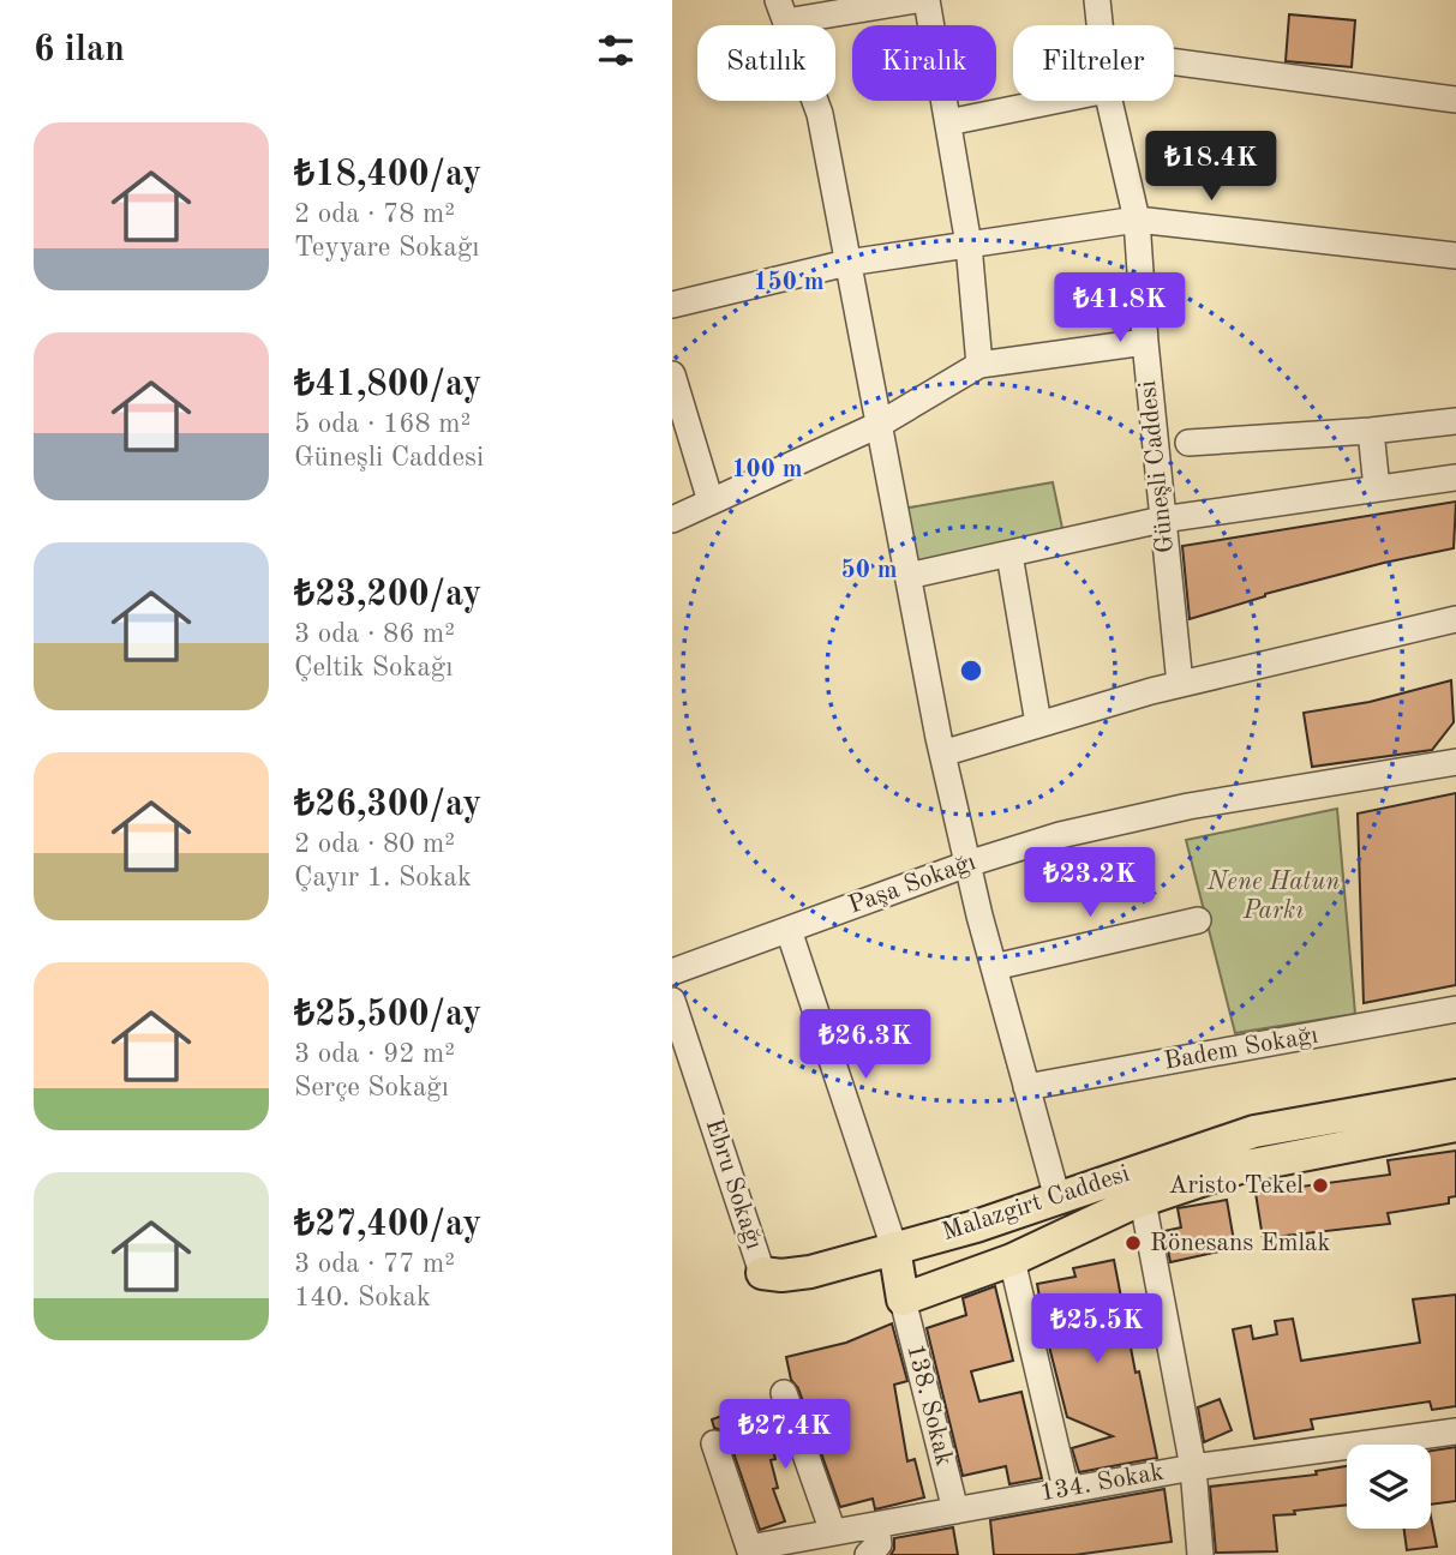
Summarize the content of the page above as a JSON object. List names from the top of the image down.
{
  "streets": {
    "main road": ["Malazgirt Caddesi"],
    "street": [
      "Güneşli Caddesi",
      "Paşa Sokağı",
      "Badem Sokağı",
      "Ebru Sokağı",
      "138. Sokak",
      "134. Sokak"
    ]
  },
  "crossings": [
    ["Ebru Sokağı", "Malazgirt Caddesi"],
    ["Malazgirt Caddesi", "138. Sokak"],
    ["138. Sokak", "134. Sokak"]
  ],
  "parks": ["Nene Hatun Parkı"],
  "places": ["Aristo Tekel", "Rönesans Emlak"],
  "page": {
    "heading": "6 ilan",
    "chip": ["Satılık", "Kiralık", "Filtreler"],
    "list": [
      {
        "name": "₺18,400/ay",
        "note": "2 oda · 78 m² · Teyyare Sokağı"
      },
      {
        "name": "₺41,800/ay",
        "note": "5 oda · 168 m² · Güneşli Caddesi"
      },
      {
        "name": "₺23,200/ay",
        "note": "3 oda · 86 m² · Çeltik Sokağı"
      },
      {
        "name": "₺26,300/ay",
        "note": "2 oda · 80 m² · Çayır 1. Sokak"
      },
      {
        "name": "₺25,500/ay",
        "note": "3 oda · 92 m² · Serçe Sokağı"
      },
      {
        "name": "₺27,400/ay",
        "note": "3 oda · 77 m² · 140. Sokak"
      }
    ],
    "price": [
      "₺18.4K",
      "₺41.8K",
      "₺23.2K",
      "₺26.3K",
      "₺25.5K",
      "₺27.4K"
    ]
  },
  "rings": ["150 m", "100 m", "50 m"]
}
